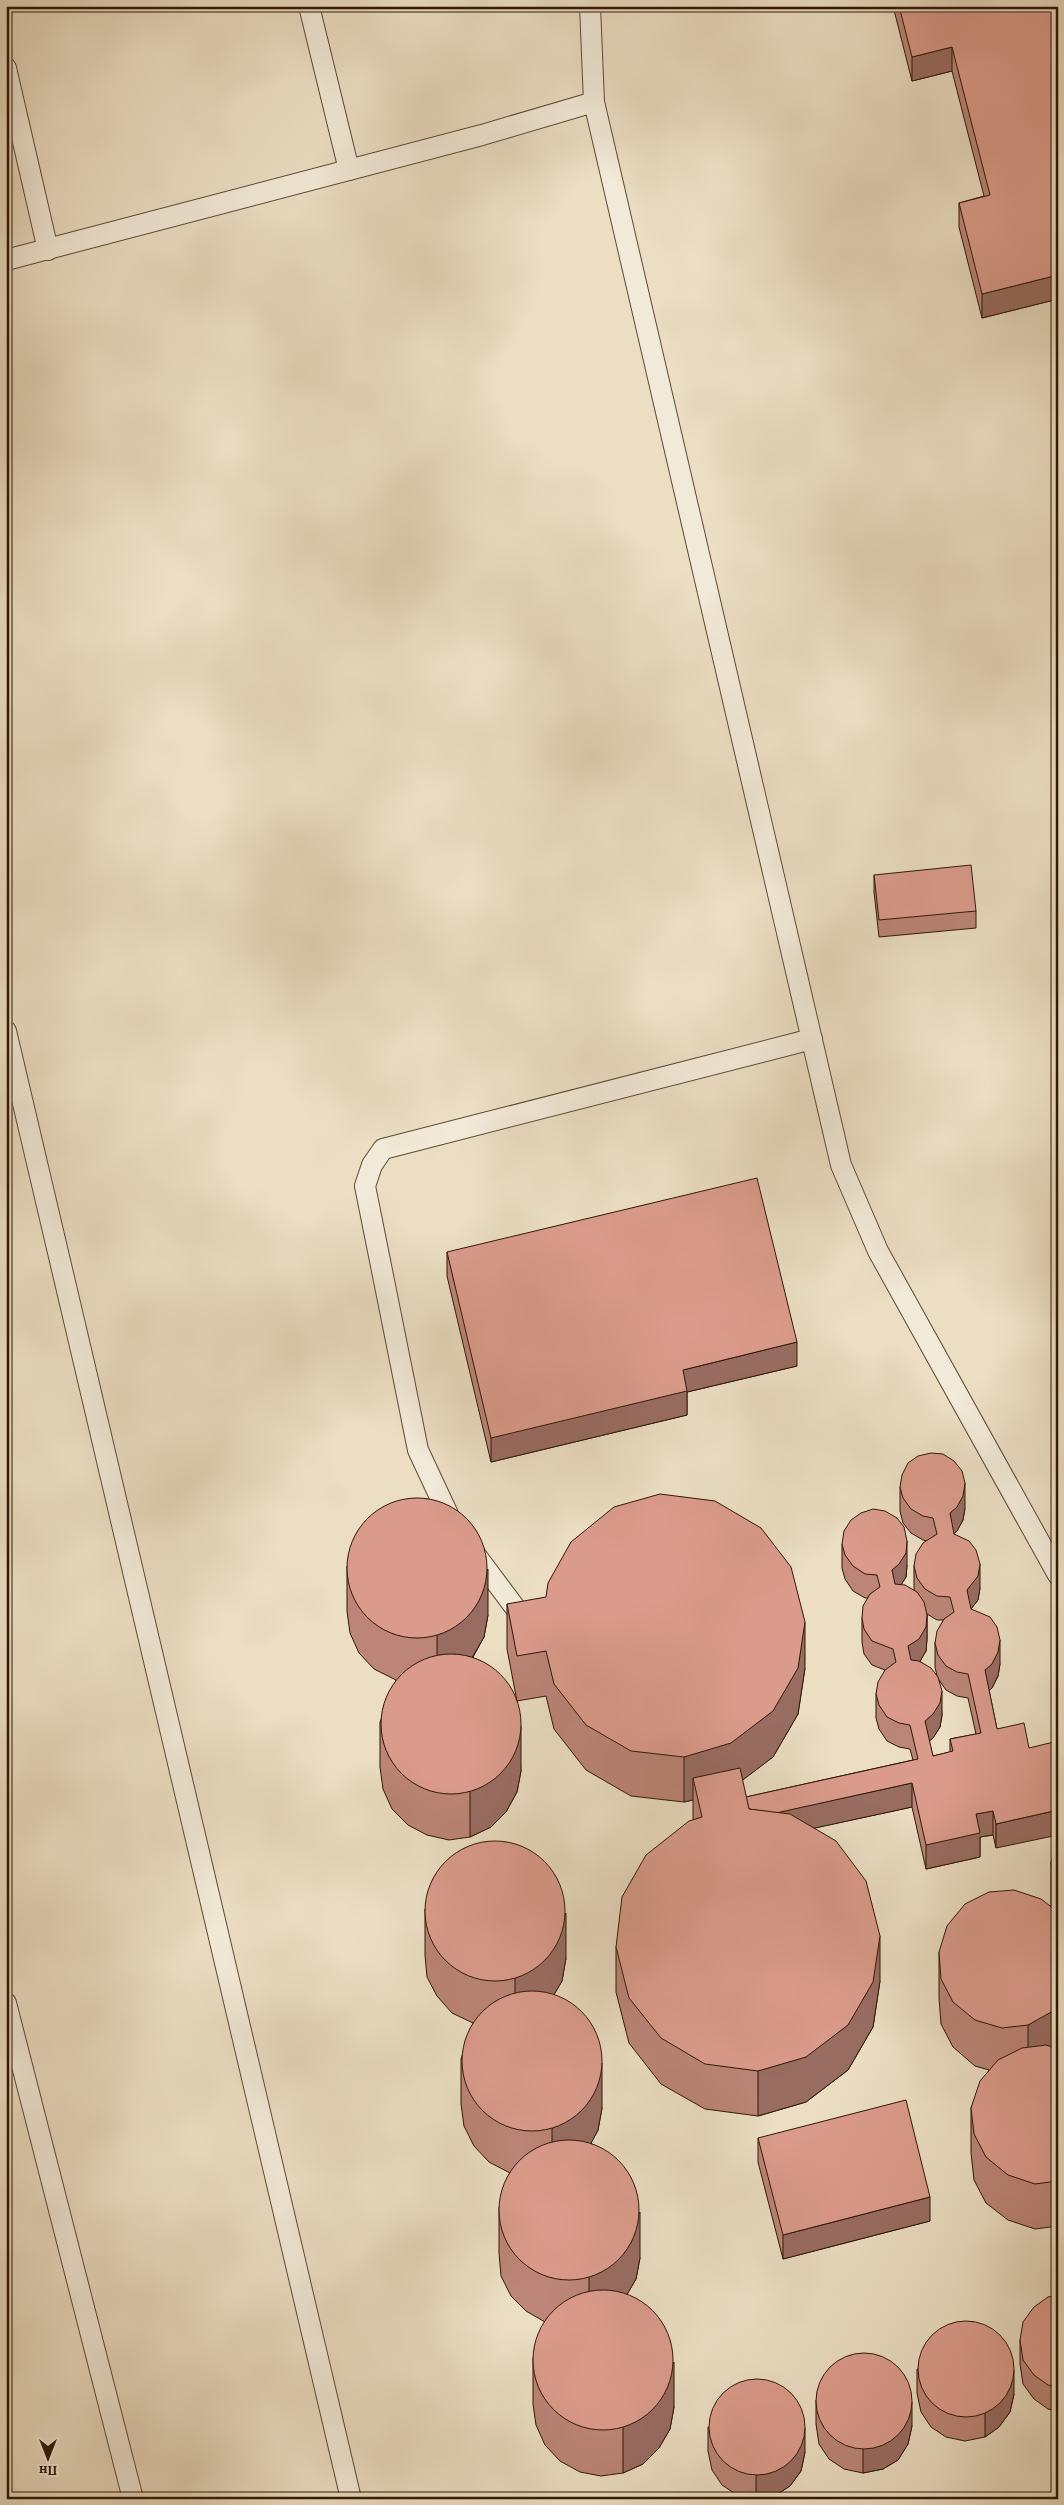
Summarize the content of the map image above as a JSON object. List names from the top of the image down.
{
  "north": "bottom"
}
